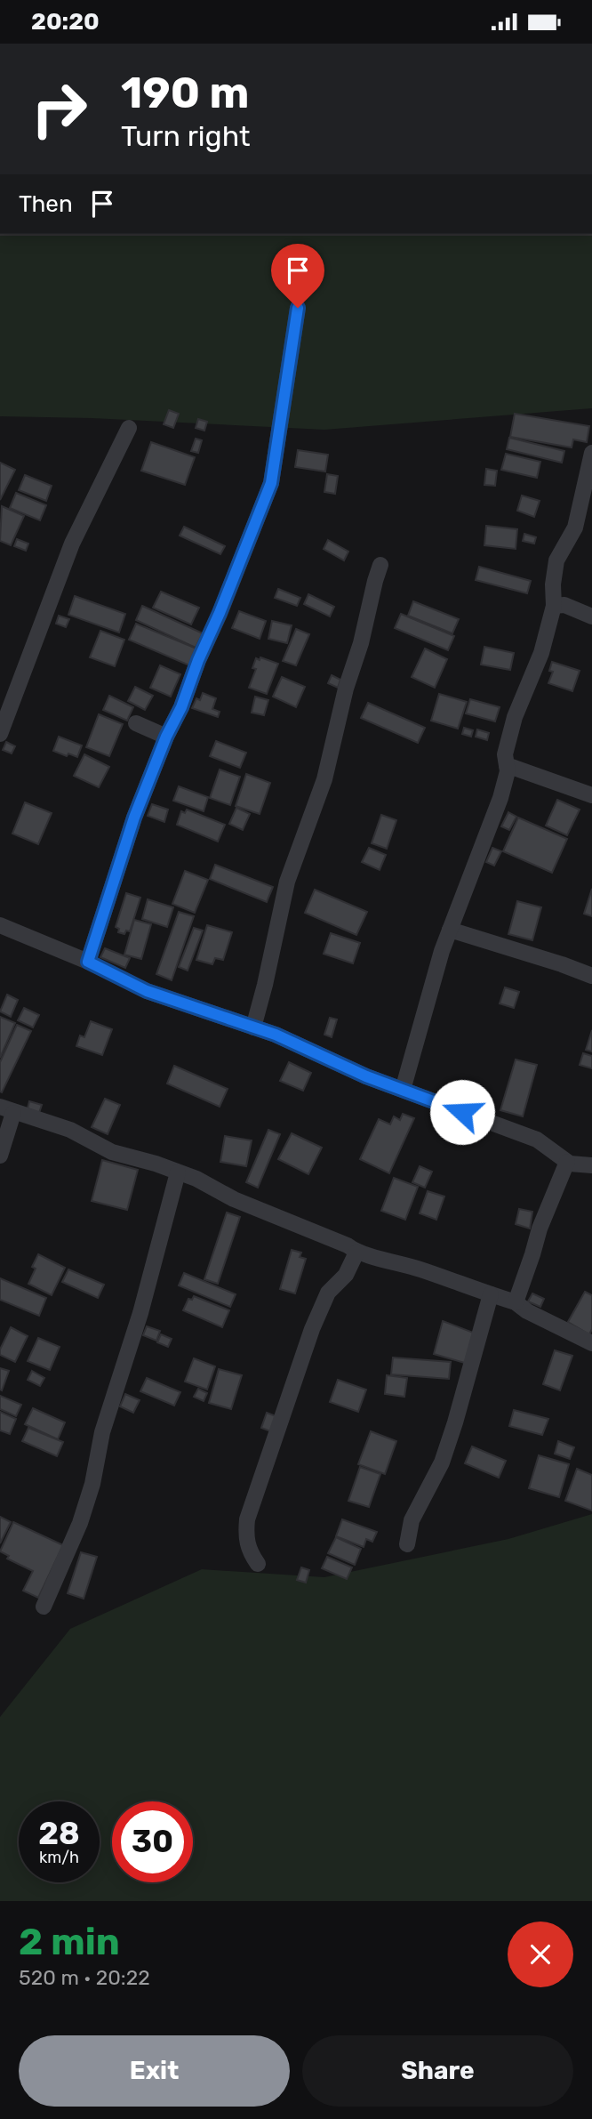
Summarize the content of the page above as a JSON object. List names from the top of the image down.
{
  "page": {
    "status": "20:20",
    "turn": ["190 m", "Turn right"],
    "then": "Then",
    "speed": "28 km/h",
    "limit": "30",
    "heading": ["2 min", "520 m · 20:22"],
    "buttons": ["Exit", "Share"]
  }
}
